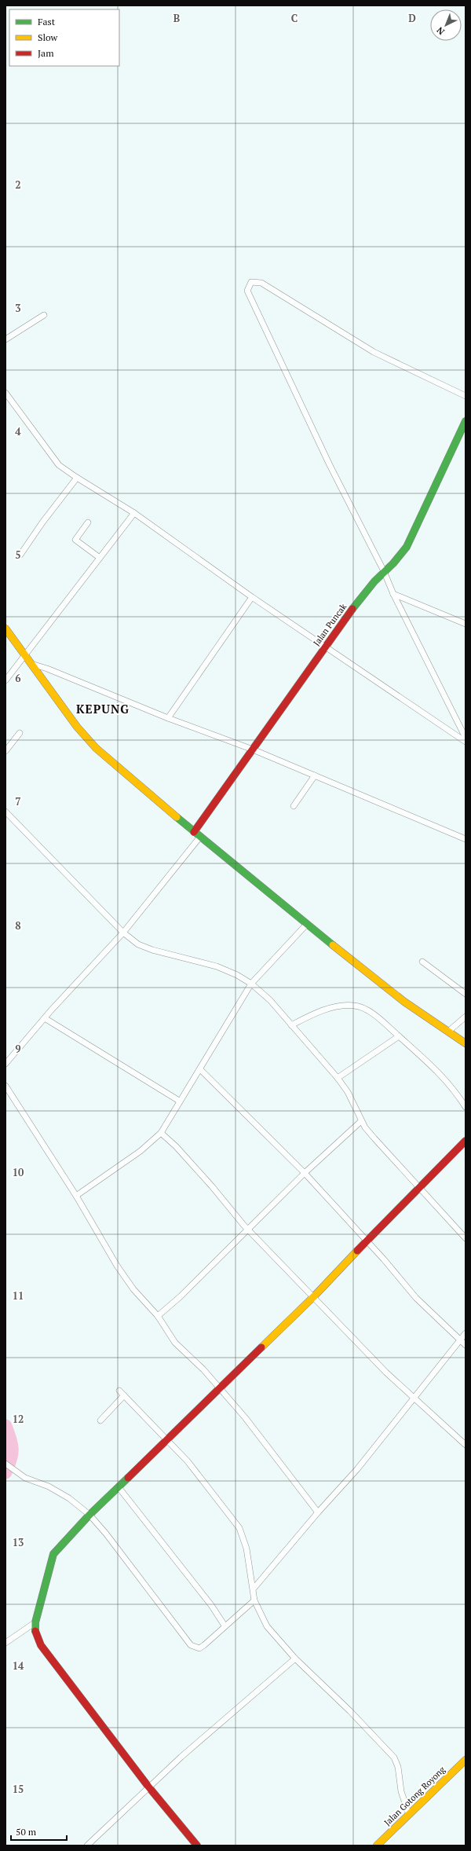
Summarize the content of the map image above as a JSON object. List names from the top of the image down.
{
  "streets": {
    "street": ["Jalan Puncak", "Jalan Gotong Royong"]
  },
  "districts": ["KEPUNG"],
  "legend": ["Fast", "Slow", "Jam"],
  "scale_bar": "50 m",
  "north": "bottom left",
  "grid": {
    "columns": ["B", "C", "D"],
    "rows": [
      "2",
      "3",
      "4",
      "5",
      "6",
      "7",
      "8",
      "9",
      "10",
      "11",
      "12",
      "13",
      "14",
      "15"
    ]
  }
}
